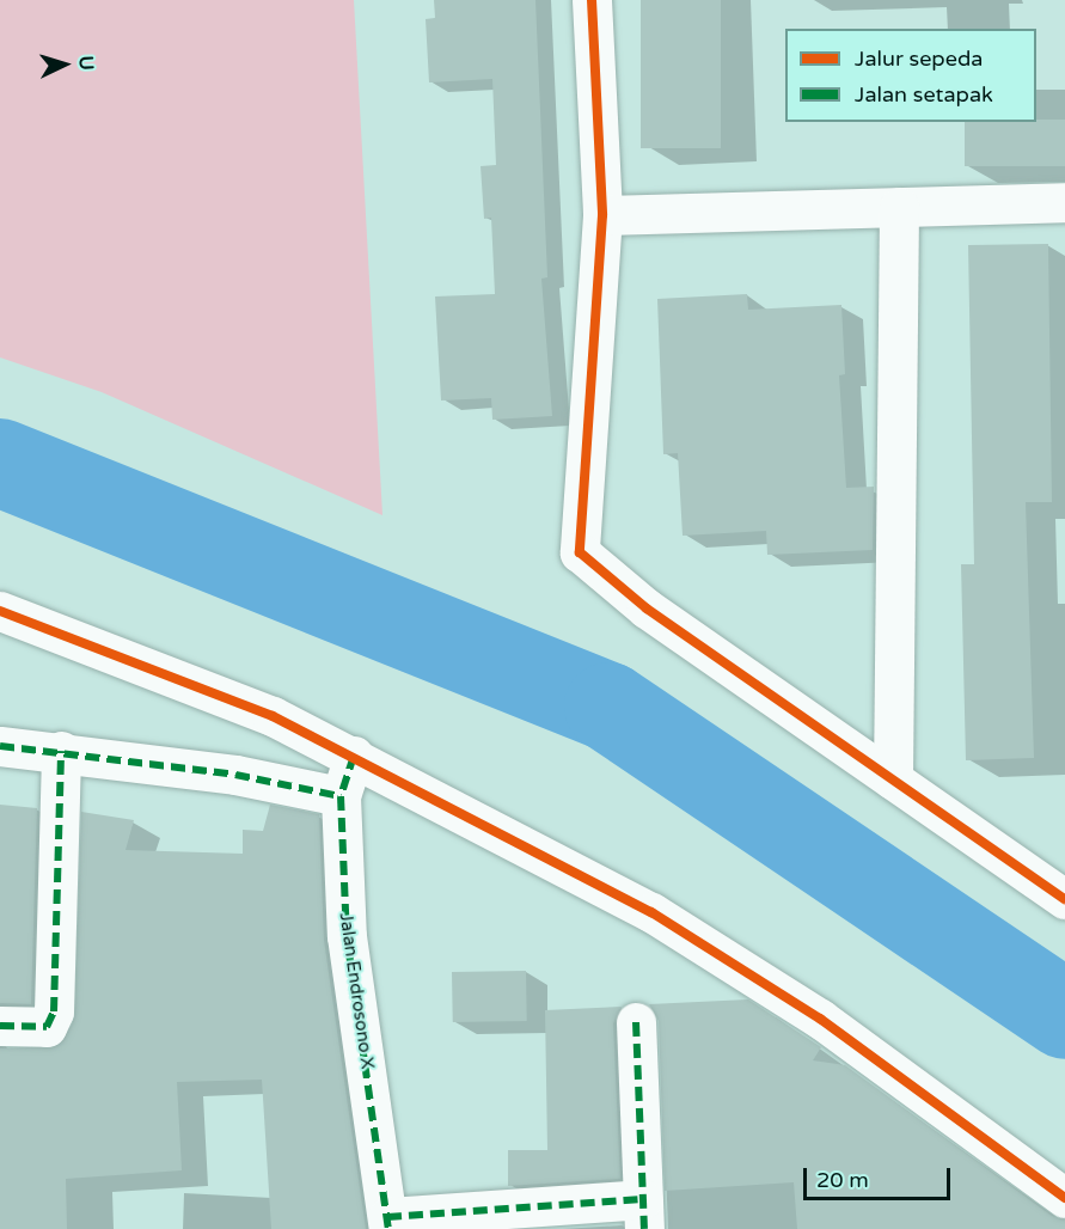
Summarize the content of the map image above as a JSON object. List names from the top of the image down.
{
  "streets": {
    "street": ["Jalan Endrosono X"]
  },
  "legend": ["Jalur sepeda", "Jalan setapak"],
  "scale_bar": "20 m",
  "north": "right"
}
